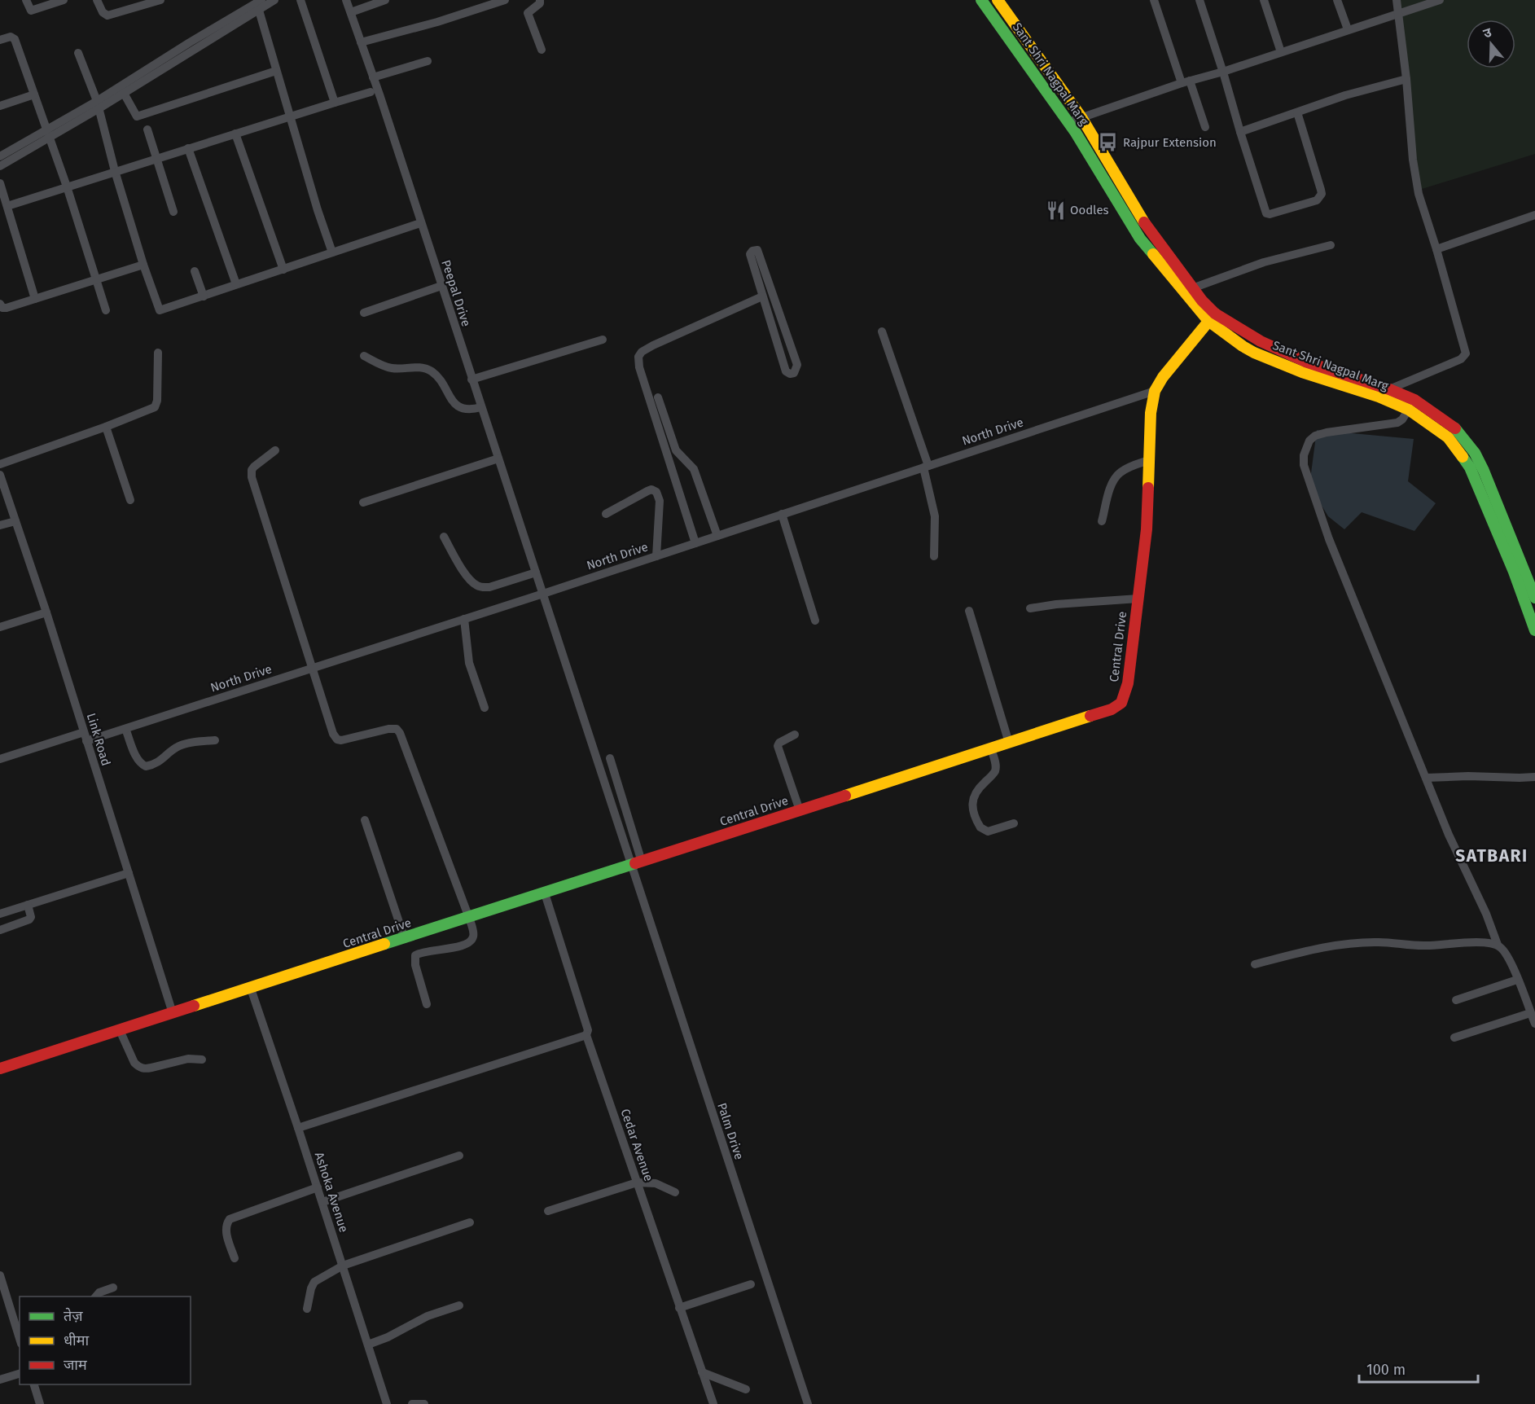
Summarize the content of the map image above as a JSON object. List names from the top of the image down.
{
  "streets": {
    "main road": ["Sant Shri Nagpal Marg", "Central Drive"],
    "street": [
      "Peepal Drive",
      "North Drive",
      "Link Road",
      "Palm Drive",
      "Cedar Avenue",
      "Ashoka Avenue"
    ]
  },
  "crossings": [
    ["Sant Shri Nagpal Marg", "Central Drive"],
    ["Peepal Drive", "North Drive"],
    ["Peepal Drive", "Central Drive"],
    ["Peepal Drive", "Palm Drive"],
    ["North Drive", "Central Drive"],
    ["North Drive", "Link Road"],
    ["Central Drive", "Link Road"],
    ["Central Drive", "Palm Drive"],
    ["Central Drive", "Cedar Avenue"],
    ["Central Drive", "Ashoka Avenue"]
  ],
  "districts": ["SATBARI"],
  "places": {
    "bus stop": ["Rajpur Extension"],
    "restaurant": ["Oodles"]
  },
  "legend": ["तेज़", "धीमा", "जाम"],
  "scale_bar": "100 m",
  "north": "top"
}
